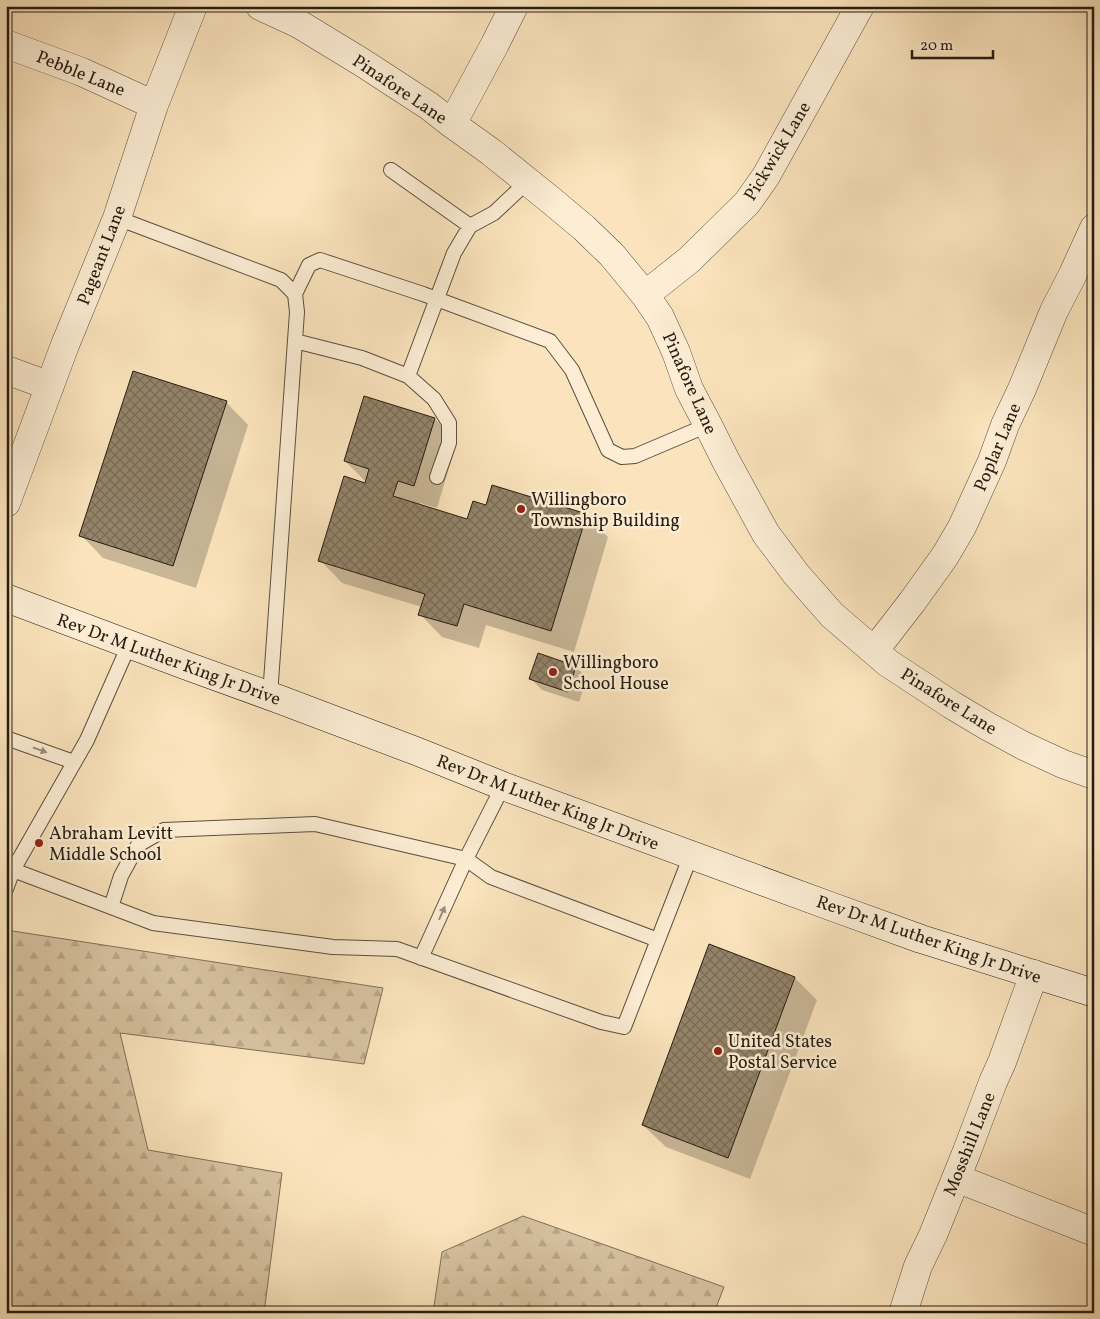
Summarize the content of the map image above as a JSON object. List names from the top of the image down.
{
  "streets": {
    "street": [
      "Pebble Lane",
      "Pinafore Lane",
      "Pickwick Lane",
      "Pageant Lane",
      "Poplar Lane",
      "Rev Dr M Luther King Jr Drive",
      "Mosshill Lane"
    ]
  },
  "crossings": [
    ["Pebble Lane", "Pageant Lane"],
    ["Pinafore Lane", "Pickwick Lane"],
    ["Pinafore Lane", "Poplar Lane"],
    ["Rev Dr M Luther King Jr Drive", "Mosshill Lane"]
  ],
  "places": [
    "Willingboro Township Building",
    "Willingboro School House",
    "Abraham Levitt Middle School",
    "United States Postal Service"
  ],
  "scale_bar": "20 m"
}
